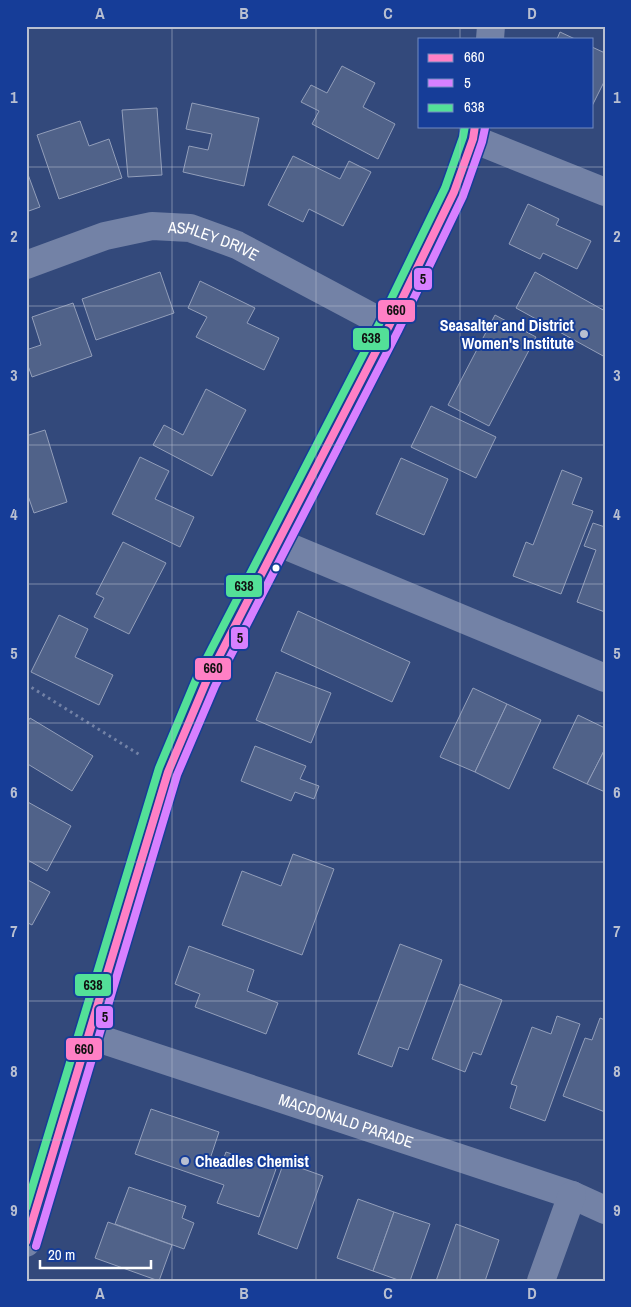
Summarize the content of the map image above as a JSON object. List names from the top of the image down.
{
  "streets": {
    "street": ["ASHLEY DRIVE", "MACDONALD PARADE"]
  },
  "places": ["Seasalter and District Women's Institute", "Cheadles Chemist"],
  "lines": ["transit line 660", "transit line 5", "transit line 638"],
  "legend": ["660", "5", "638"],
  "scale_bar": "20 m",
  "grid": {
    "columns": [
      "A",
      "B",
      "C",
      "D"
    ],
    "rows": [
      "1",
      "2",
      "3",
      "4",
      "5",
      "6",
      "7",
      "8",
      "9"
    ]
  }
}
